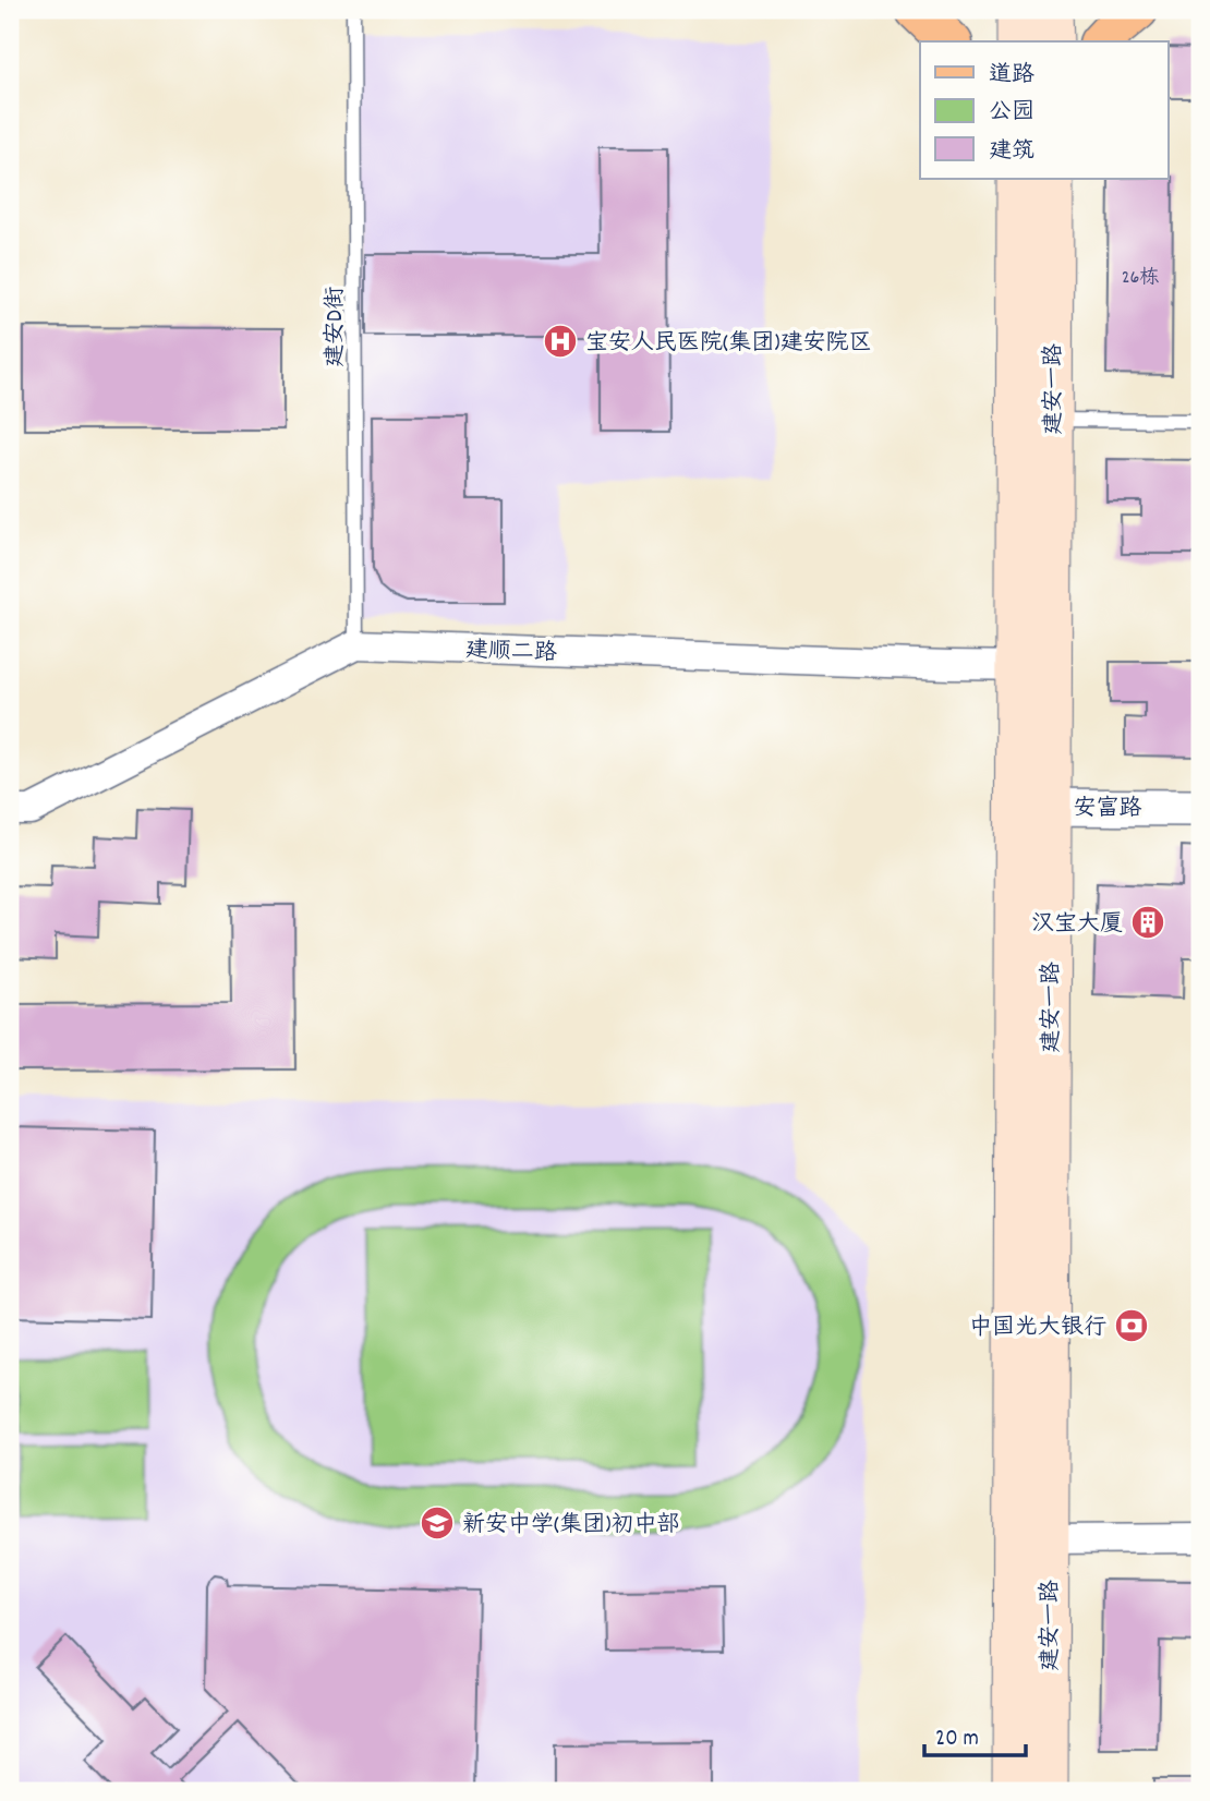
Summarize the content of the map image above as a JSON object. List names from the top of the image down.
{
  "streets": {
    "main road": ["建安一路"],
    "street": ["建顺二路", "安富路"],
    "lane": ["建安D街"]
  },
  "crossings": [
    ["建安D街", "建顺二路"],
    ["建安一路", "建顺二路"],
    ["建安一路", "安富路"]
  ],
  "places": {
    "hospital": ["宝安人民医院(集团)建安院区"],
    "building": ["汉宝大厦"],
    "bank": ["中国光大银行"],
    "school or university": ["新安中学(集团)初中部"]
  },
  "house_numbers": ["26栋"],
  "legend": ["道路", "公园", "建筑"],
  "scale_bar": "20 m"
}
